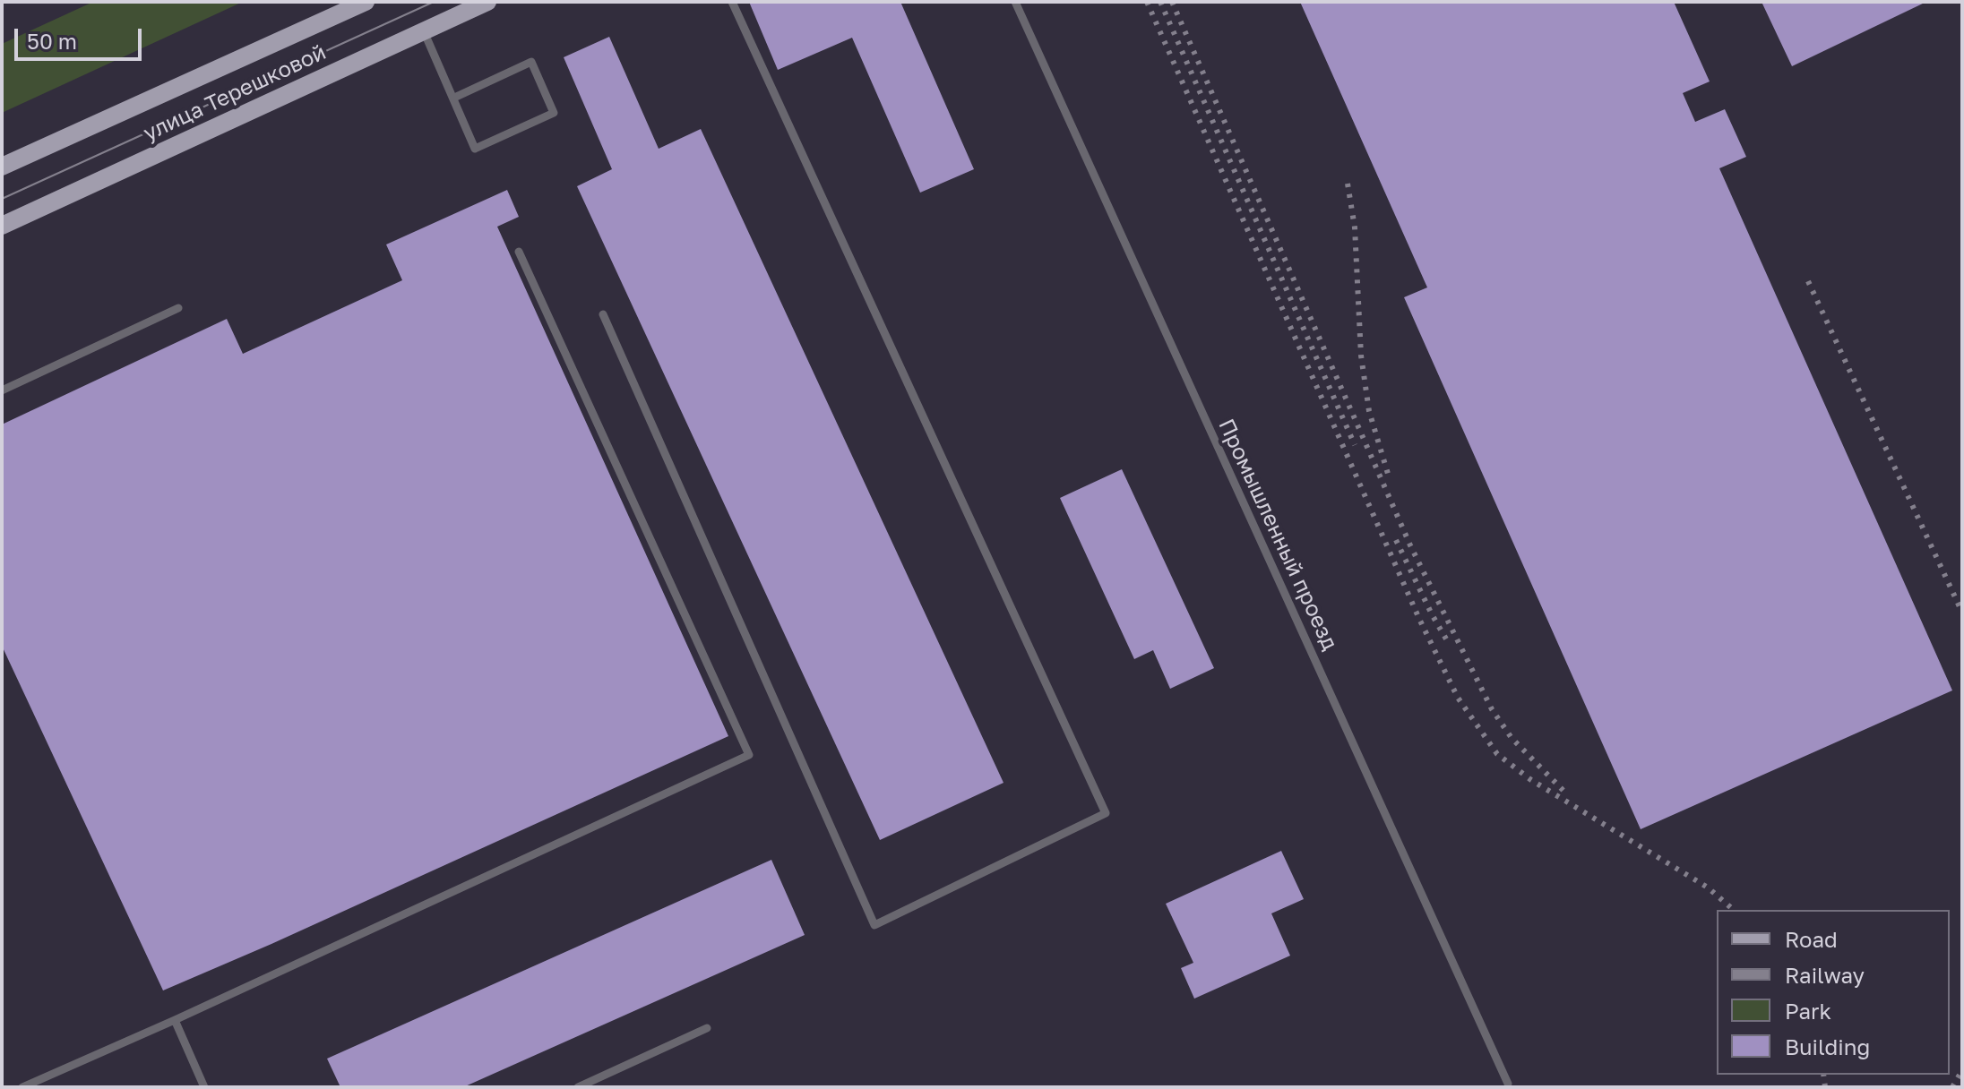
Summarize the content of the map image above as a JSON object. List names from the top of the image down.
{
  "streets": {
    "main road": ["улица Терешковой"],
    "lane": ["Промышленный проезд"]
  },
  "legend": [
    "Road",
    "Railway",
    "Park",
    "Building"
  ],
  "scale_bar": "50 m"
}
